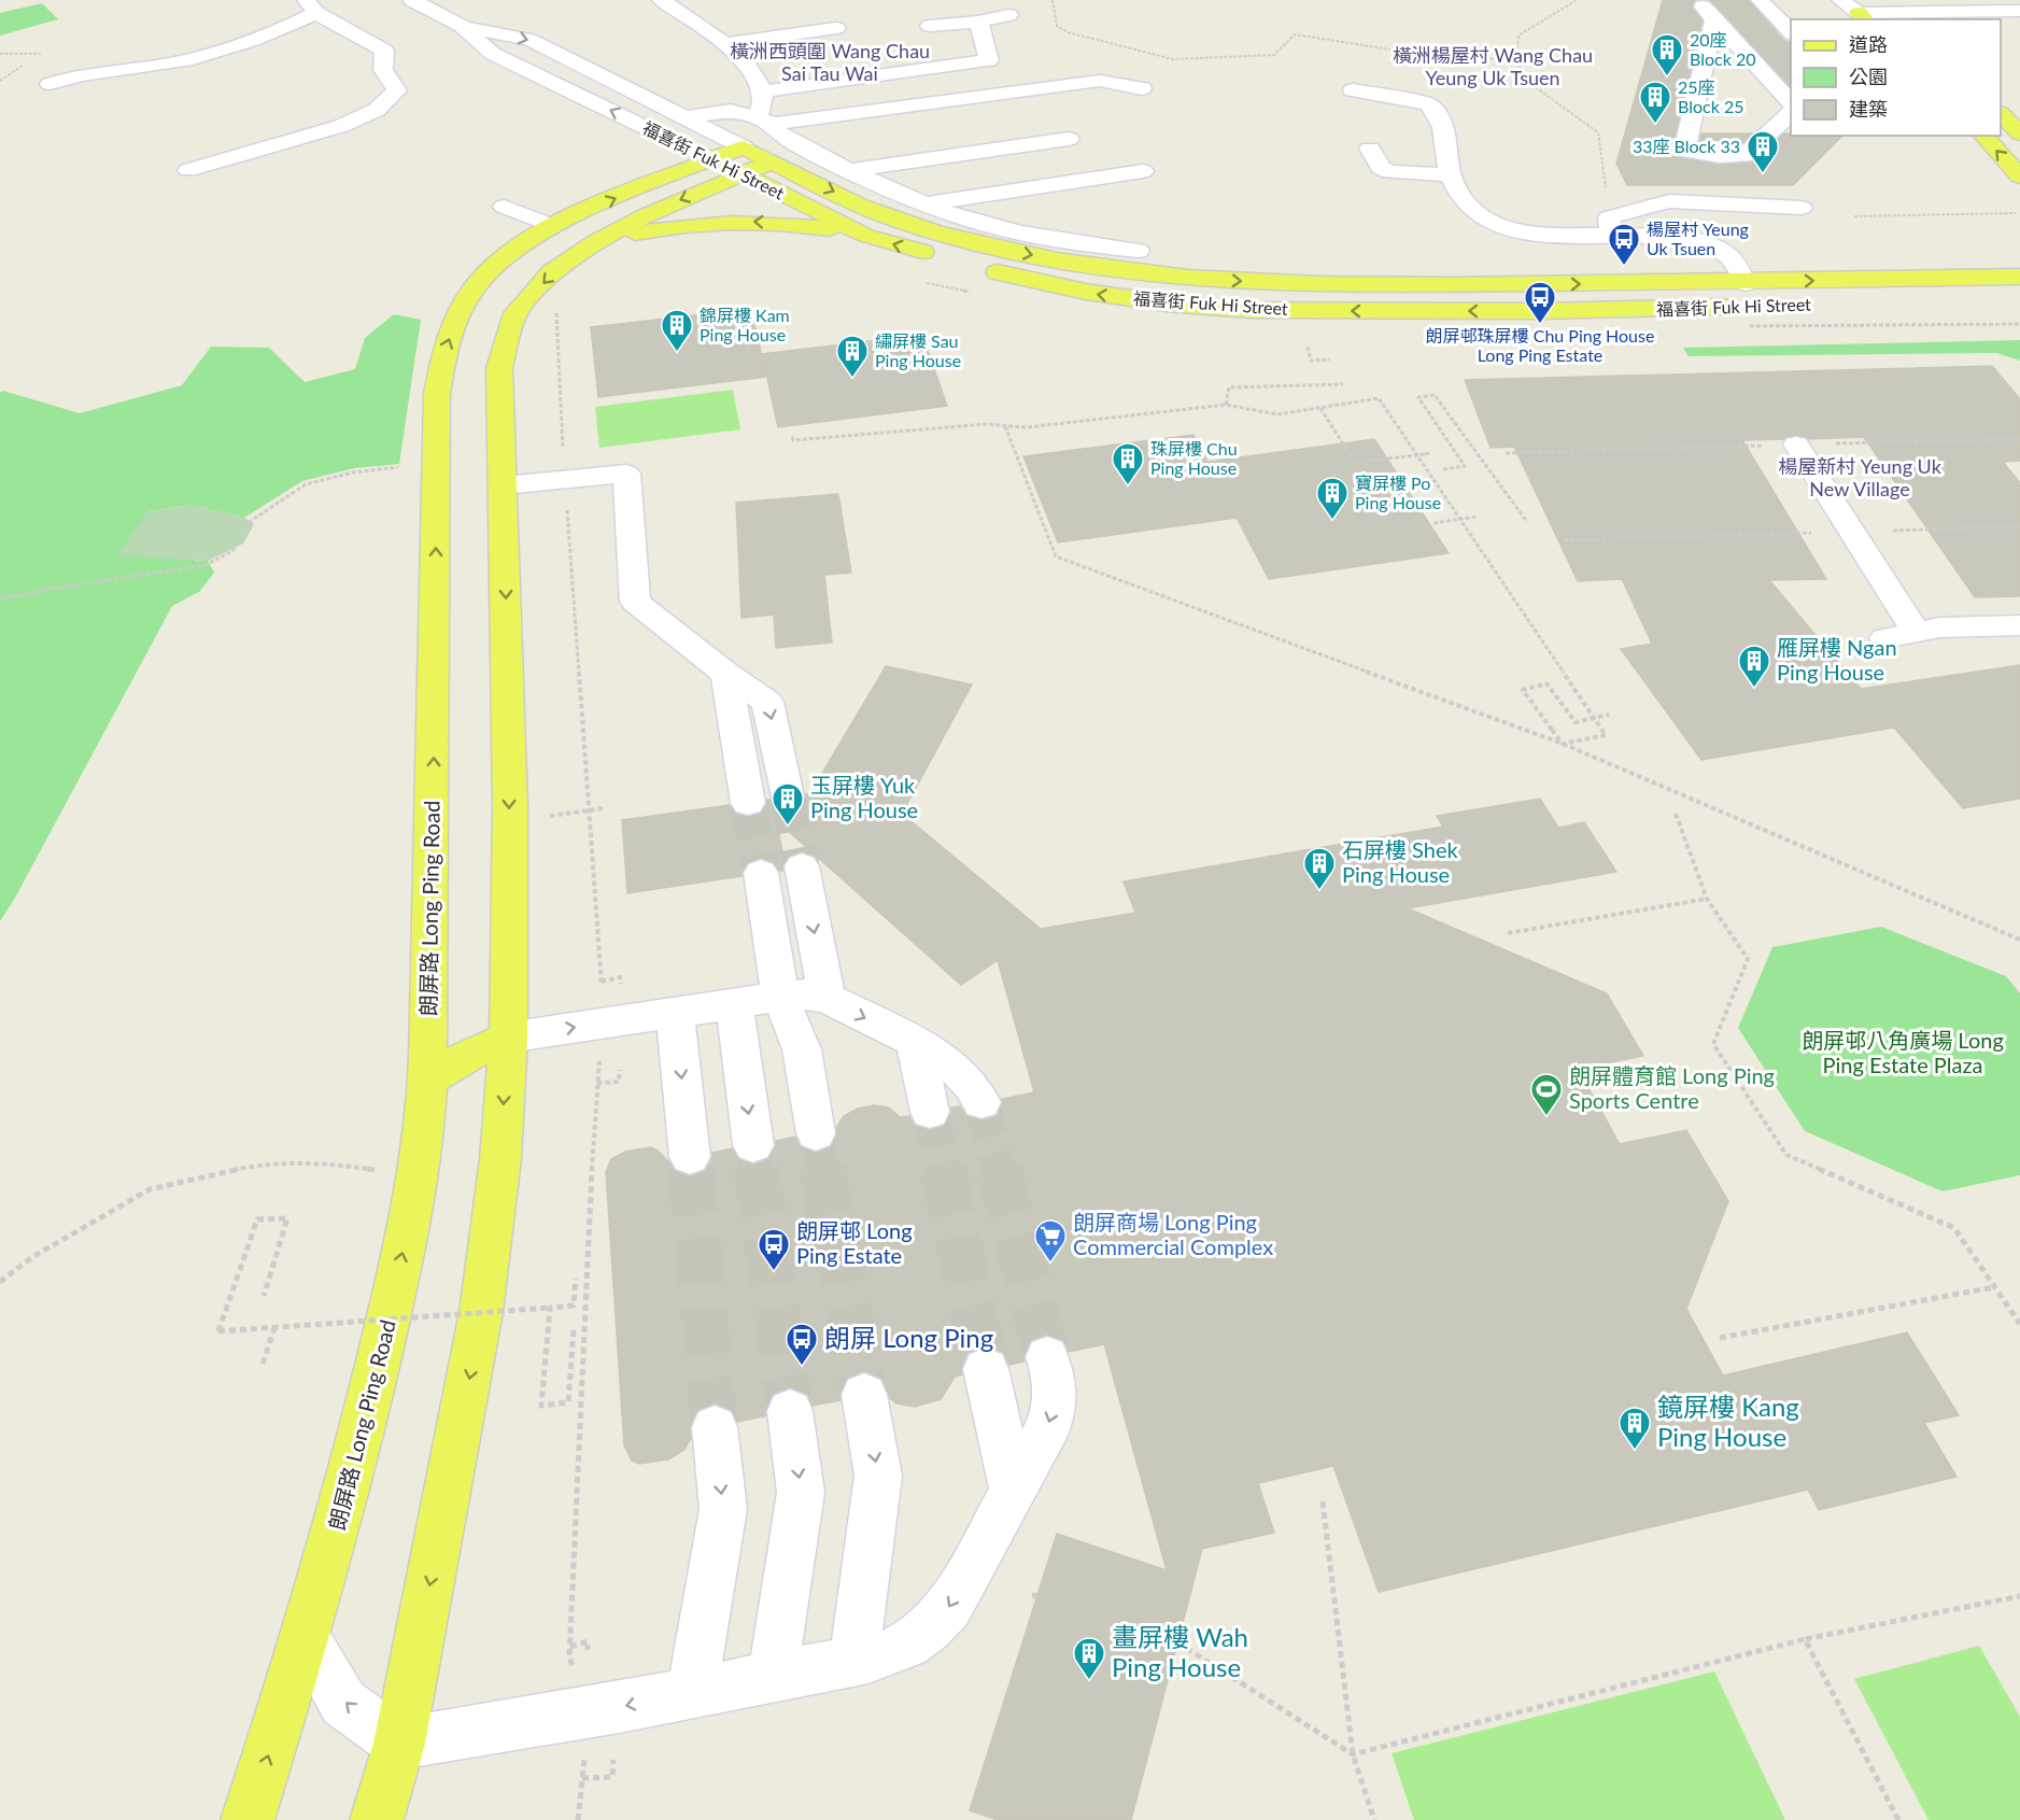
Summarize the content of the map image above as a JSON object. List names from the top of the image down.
{
  "streets": {
    "main road": ["福喜街 Fuk Hi Street", "朗屏路 Long Ping Road"]
  },
  "crossings": [
    ["福喜街 Fuk Hi Street", "朗屏路 Long Ping Road"]
  ],
  "districts": ["橫洲西頭圍 Wang Chau Sai Tau Wai", "橫洲楊屋村 Wang Chau Yeung Uk Tsuen", "楊屋新村 Yeung Uk New Village"],
  "parks": ["朗屏邨八角廣場 Long Ping Estate Plaza"],
  "places": {
    "building": [
      "20座 Block 20",
      "25座 Block 25",
      "33座 Block 33",
      "錦屏樓 Kam Ping House",
      "繡屏樓 Sau Ping House",
      "珠屏樓 Chu Ping House",
      "寶屏樓 Po Ping House",
      "雁屏樓 Ngan Ping House",
      "玉屏樓 Yuk Ping House",
      "石屏樓 Shek Ping House",
      "鏡屏樓 Kang Ping House",
      "畫屏樓 Wah Ping House"
    ],
    "bus stop": [
      "楊屋村 Yeung Uk Tsuen",
      "朗屏邨珠屏樓 Chu Ping House Long Ping Estate",
      "朗屏邨 Long Ping Estate",
      "朗屏 Long Ping"
    ],
    "sports": ["朗屏體育館 Long Ping Sports Centre"],
    "supermarket": ["朗屏商場 Long Ping Commercial Complex"]
  },
  "legend": ["道路", "公園", "建築"]
}
